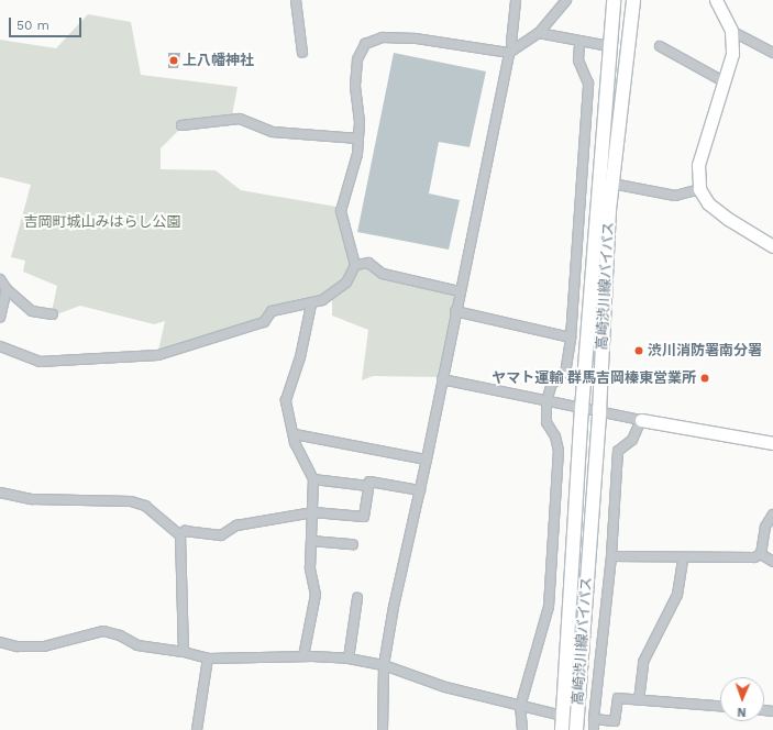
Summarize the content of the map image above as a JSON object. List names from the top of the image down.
{
  "streets": {
    "main road": ["高崎渋川線バイパス"]
  },
  "parks": ["吉岡町城山みはらし公園"],
  "places": ["上八幡神社", "渋川消防署南分署", "ヤマト運輸 群馬吉岡榛東営業所"],
  "scale_bar": "50 m",
  "north": "bottom"
}
